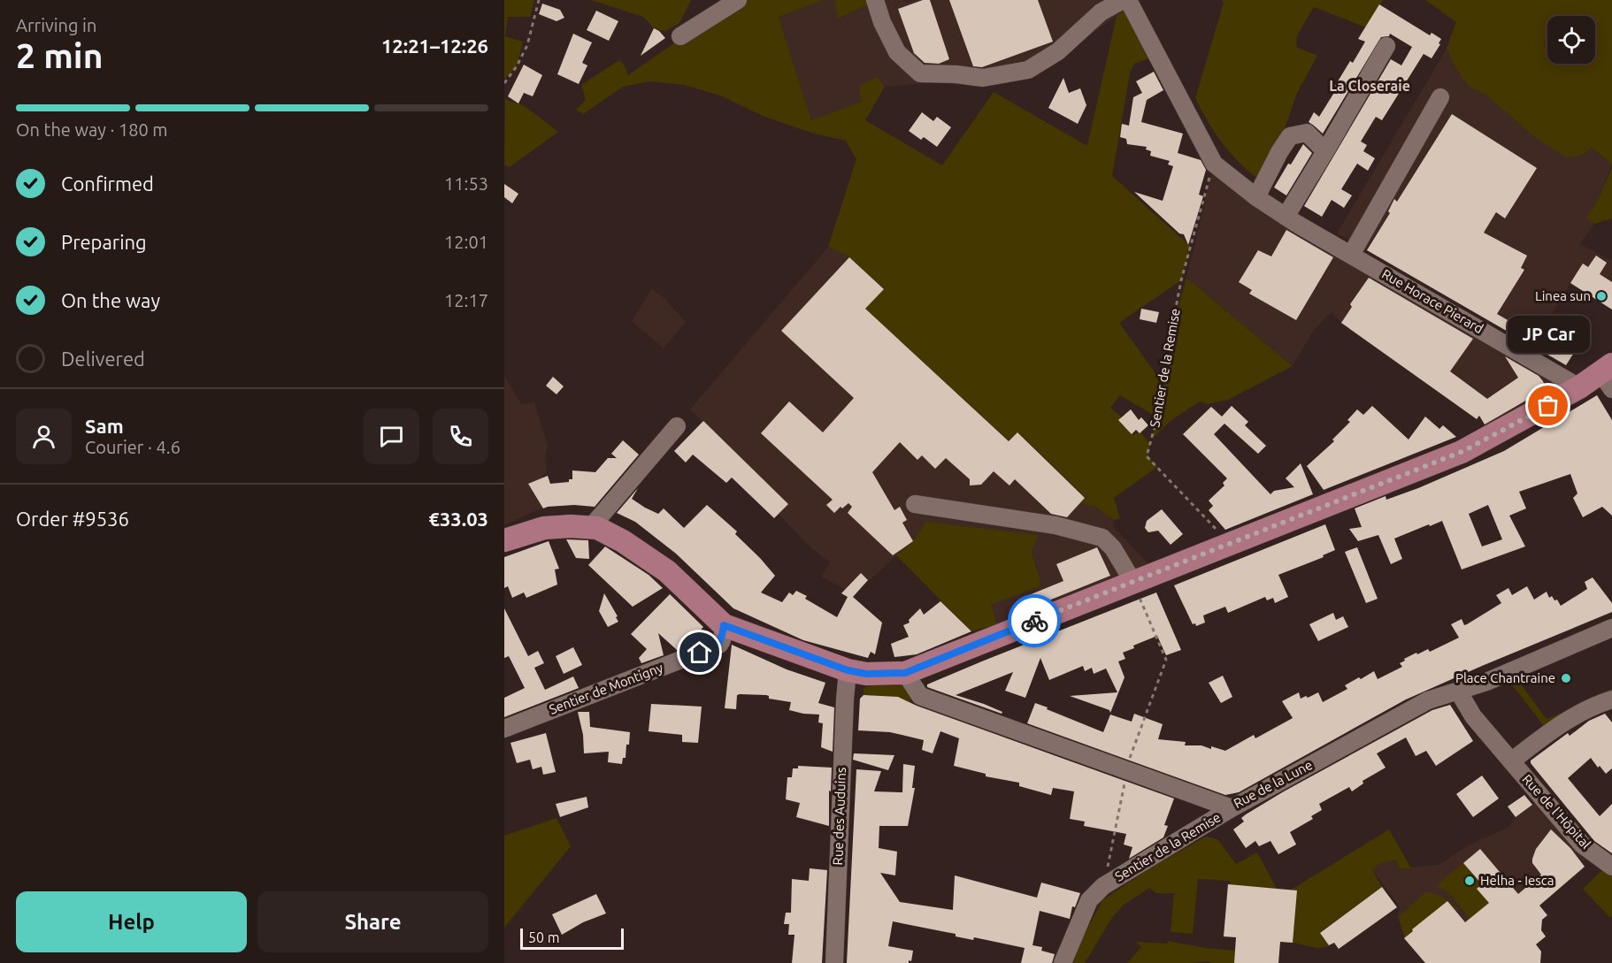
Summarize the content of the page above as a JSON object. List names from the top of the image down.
{
  "streets": {
    "street": [
      "Rue Horace Pierard",
      "Sentier de la Remise",
      "Sentier de Montigny",
      "Rue de la Lune",
      "Rue de l'Hôpital",
      "Rue des Auduins"
    ]
  },
  "crossings": [
    ["Rue Horace Pierard", "Sentier de la Remise"],
    ["Sentier de la Remise", "Rue de la Lune"]
  ],
  "districts": ["La Closeraie"],
  "places": [
    "Linea sun",
    "JP Car",
    "Place Chantraine",
    "Helha - Iesca"
  ],
  "scale_bar": "50 m",
  "page": {
    "heading": ["2 min", "Arriving in", "12:21–12:26"],
    "panel": [
      "Sam",
      "Courier · 4.6",
      "Order #9536",
      "€33.03"
    ],
    "bar": "On the way · 180 m",
    "list": [
      ["Confirmed", "11:53"],
      ["Preparing", "12:01"],
      ["On the way", "12:17"],
      "Delivered"
    ],
    "bubble": "JP Car",
    "buttons": ["Help", "Share"],
    "scale": "50 m"
  }
}
